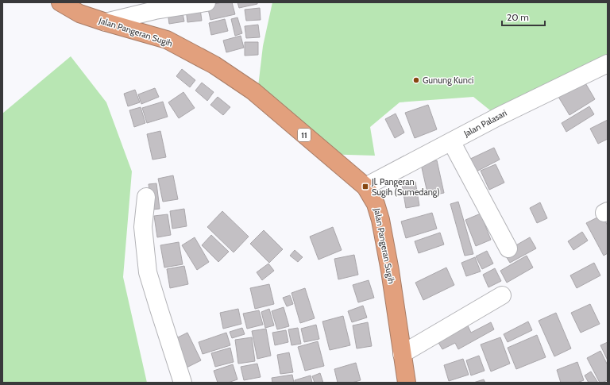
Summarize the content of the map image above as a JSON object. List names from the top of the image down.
{
  "streets": {
    "highway": ["Jalan Pangeran Sugih", "11"],
    "street": ["Jalan Palasari"]
  },
  "crossings": [
    ["Jalan Pangeran Sugih", "Jalan Palasari"]
  ],
  "places": {
    "other": ["Gunung Kunci"],
    "transit": ["Jl. Pangeran Sugih (Sumedang)"]
  },
  "scale_bar": "20 m"
}
